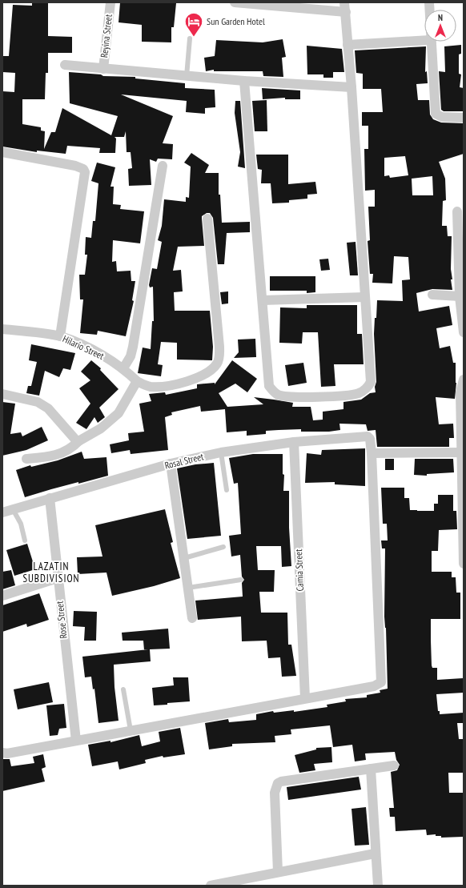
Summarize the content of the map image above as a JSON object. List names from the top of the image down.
{
  "streets": {
    "street": [
      "Reyina Street",
      "Hilario Street",
      "Rosal Street",
      "Camia Street",
      "Rose Street"
    ]
  },
  "crossings": [
    ["Rosal Street", "Camia Street"],
    ["Rosal Street", "Rose Street"]
  ],
  "districts": ["LAZATIN SUBDIVISION"],
  "places": {
    "hotel": ["Sun Garden Hotel"]
  },
  "north": "top"
}
